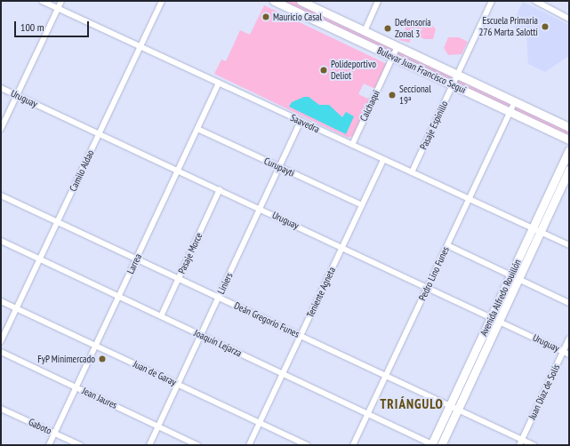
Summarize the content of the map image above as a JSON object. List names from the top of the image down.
{
  "streets": {
    "main road": ["Bulevar Juan Francisco Seguí", "Avenida Alfredo Rouillón"],
    "street": [
      "Uruguay",
      "Calchaqui",
      "Saavedra",
      "Pasaje Espinillo",
      "Curupayti",
      "Camilo Aldao",
      "Pasaje Morce",
      "Larrea",
      "Pedro Lino Funes",
      "Liniers",
      "Teniente Agneta",
      "Deán Gregorio Funes",
      "Joaquín Lejarza",
      "Juan de Garay",
      "Juan Díaz de Solís",
      "Jean Jaures",
      "Gaboto"
    ]
  },
  "crossings": [
    ["Bulevar Juan Francisco Seguí", "Calchaqui"],
    ["Bulevar Juan Francisco Seguí", "Pasaje Espinillo"],
    ["Bulevar Juan Francisco Seguí", "Pedro Lino Funes"],
    ["Uruguay", "Camilo Aldao"],
    ["Uruguay", "Pasaje Morce"],
    ["Uruguay", "Larrea"],
    ["Uruguay", "Pedro Lino Funes"],
    ["Uruguay", "Liniers"],
    ["Uruguay", "Teniente Agneta"],
    ["Uruguay", "Avenida Alfredo Rouillón"],
    ["Uruguay", "Juan Díaz de Solís"],
    ["Calchaqui", "Saavedra"],
    ["Saavedra", "Pasaje Espinillo"],
    ["Saavedra", "Camilo Aldao"],
    ["Saavedra", "Larrea"],
    ["Saavedra", "Pedro Lino Funes"],
    ["Saavedra", "Liniers"],
    ["Saavedra", "Teniente Agneta"],
    ["Saavedra", "Avenida Alfredo Rouillón"],
    ["Curupayti", "Larrea"],
    ["Curupayti", "Liniers"],
    ["Curupayti", "Teniente Agneta"],
    ["Camilo Aldao", "Deán Gregorio Funes"],
    ["Camilo Aldao", "Joaquín Lejarza"],
    ["Camilo Aldao", "Juan de Garay"],
    ["Pasaje Morce", "Deán Gregorio Funes"],
    ["Pasaje Morce", "Joaquín Lejarza"],
    ["Larrea", "Deán Gregorio Funes"],
    ["Larrea", "Joaquín Lejarza"],
    ["Larrea", "Juan de Garay"],
    ["Larrea", "Jean Jaures"],
    ["Larrea", "Gaboto"],
    ["Pedro Lino Funes", "Deán Gregorio Funes"],
    ["Pedro Lino Funes", "Joaquín Lejarza"],
    ["Liniers", "Deán Gregorio Funes"],
    ["Liniers", "Joaquín Lejarza"],
    ["Liniers", "Juan de Garay"],
    ["Liniers", "Jean Jaures"],
    ["Teniente Agneta", "Deán Gregorio Funes"],
    ["Teniente Agneta", "Joaquín Lejarza"],
    ["Teniente Agneta", "Juan de Garay"],
    ["Avenida Alfredo Rouillón", "Deán Gregorio Funes"],
    ["Avenida Alfredo Rouillón", "Joaquín Lejarza"],
    ["Deán Gregorio Funes", "Juan Díaz de Solís"]
  ],
  "districts": ["TRIÁNGULO"],
  "places": [
    "Mauricio Casal",
    "Escuela Primaria 276 Marta Salotti",
    "Defensoría Zonal 3",
    "Polideportivo Deliot",
    "Seccional 19ª",
    "FyP Minimercado"
  ],
  "scale_bar": "100 m"
}
